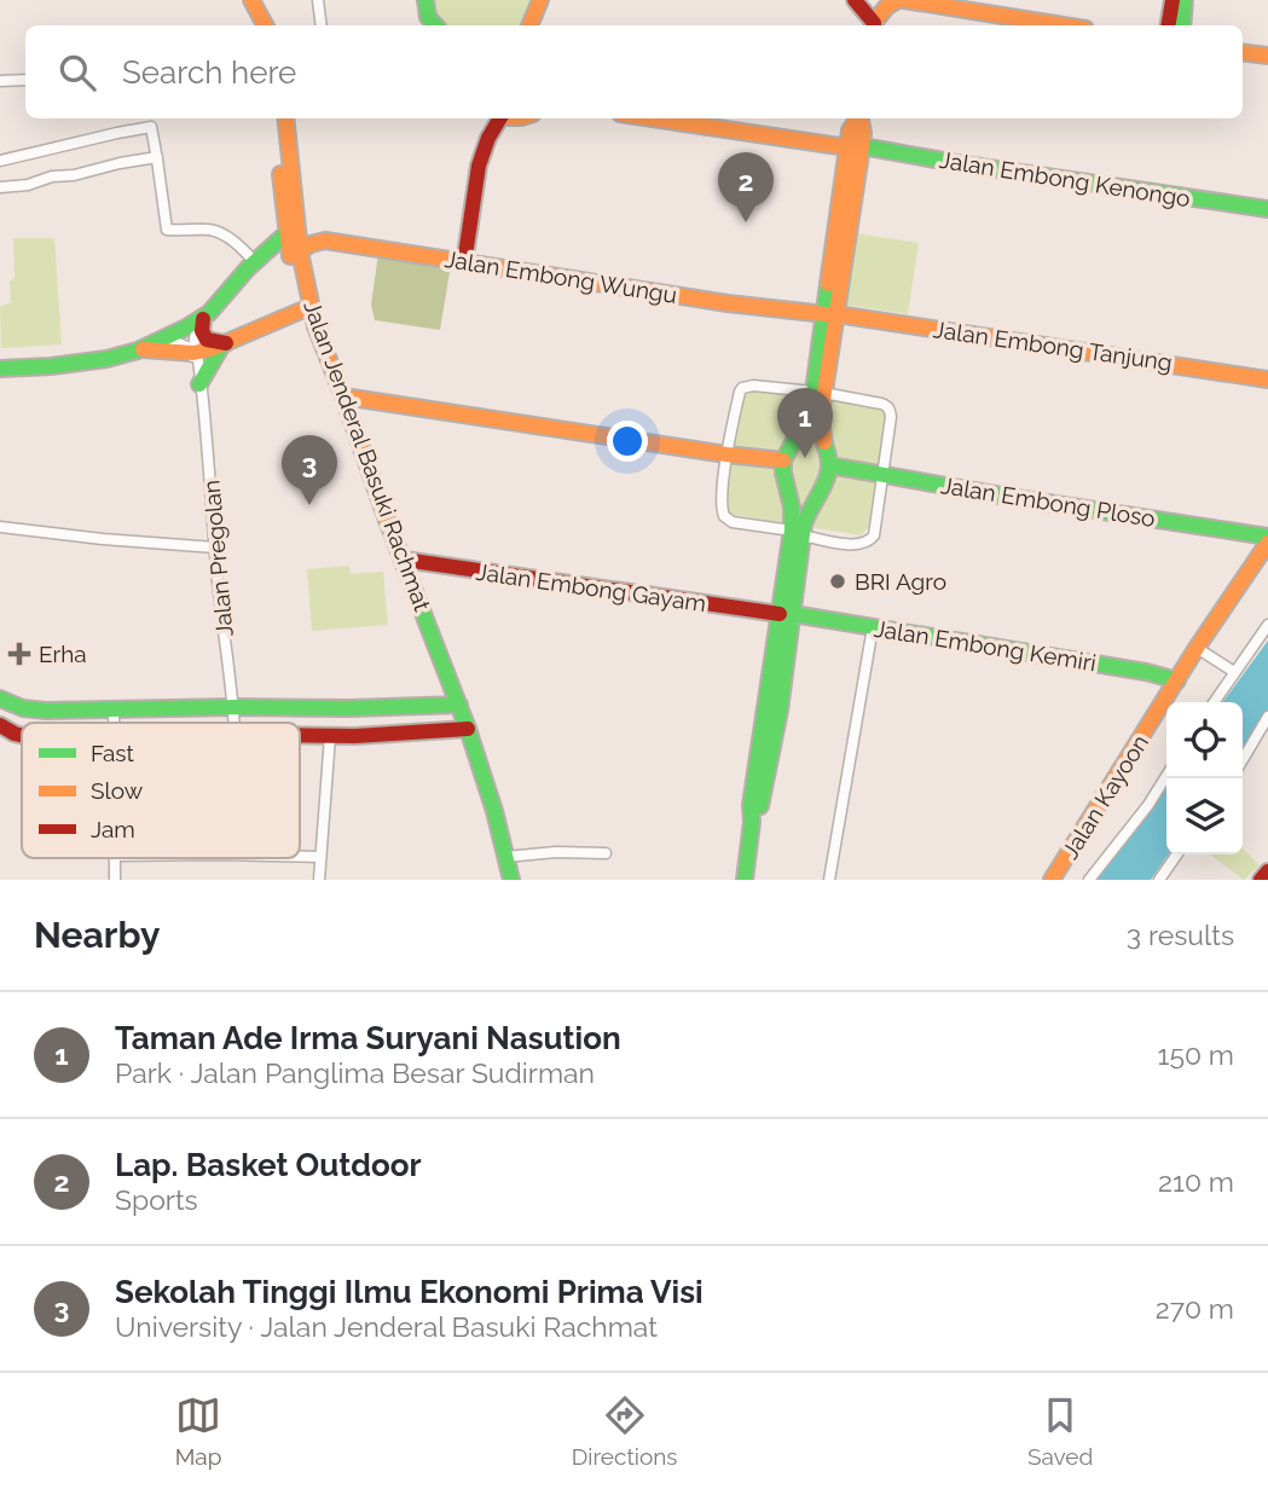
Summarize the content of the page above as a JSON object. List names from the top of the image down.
{
  "streets": {
    "street": [
      "Jalan Embong Kenongo",
      "Jalan Embong Wungu",
      "Jalan Embong Tanjung",
      "Jalan Jenderal Basuki Rachmat",
      "Jalan Embong Ploso",
      "Jalan Pregolan",
      "Jalan Embong Gayam",
      "Jalan Embong Kemiri",
      "Jalan Kayoon"
    ]
  },
  "crossings": [
    ["Jalan Embong Wungu", "Jalan Embong Tanjung"],
    ["Jalan Embong Wungu", "Jalan Jenderal Basuki Rachmat"],
    ["Jalan Jenderal Basuki Rachmat", "Jalan Embong Gayam"],
    ["Jalan Embong Ploso", "Jalan Kayoon"],
    ["Jalan Embong Gayam", "Jalan Embong Kemiri"],
    ["Jalan Embong Kemiri", "Jalan Kayoon"]
  ],
  "places": {
    "other": ["BRI Agro"],
    "health": ["Erha"]
  },
  "legend": ["Fast", "Slow", "Jam"],
  "page": {
    "search": "Search here",
    "pins": ["2", "1", "3"],
    "heading": ["Nearby", "3 results"],
    "list": [
      {
        "mark": "1",
        "name": "Taman Ade Irma Suryani Nasution",
        "note": "Park · Jalan Panglima Besar Sudirman",
        "value": "150 m"
      },
      {
        "mark": "2",
        "name": "Lap. Basket Outdoor",
        "note": "Sports",
        "value": "210 m"
      },
      {
        "mark": "3",
        "name": "Sekolah Tinggi Ilmu Ekonomi Prima Visi",
        "note": "University · Jalan Jenderal Basuki Rachmat",
        "value": "270 m"
      }
    ],
    "nav": ["Map", "Directions", "Saved"]
  }
}
